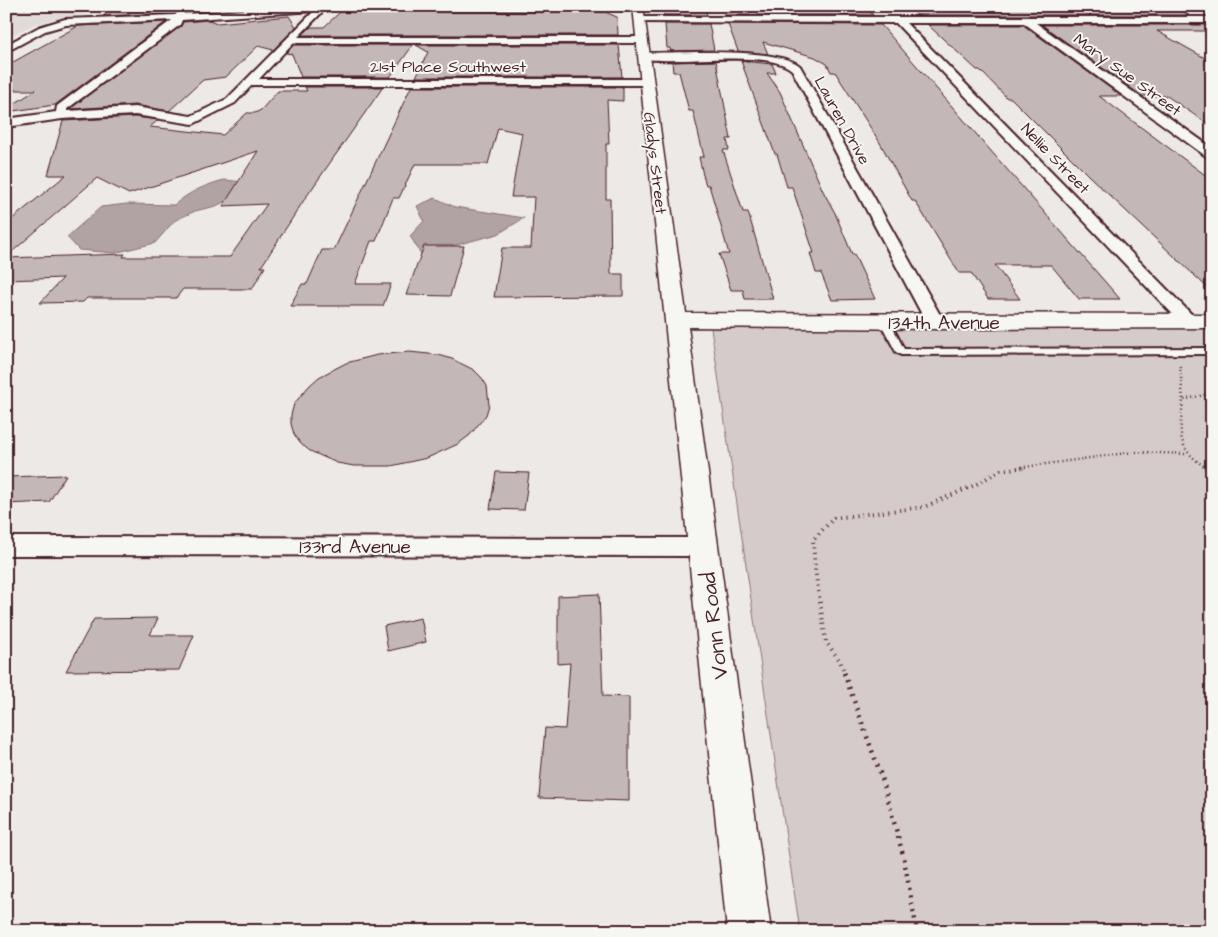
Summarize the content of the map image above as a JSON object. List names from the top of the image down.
{
  "streets": {
    "street": [
      "21st Place Southwest",
      "Mary Sue Street",
      "Lauren Drive",
      "Nellie Street",
      "Gladys Street",
      "134th Avenue",
      "133rd Avenue",
      "Vonn Road"
    ]
  },
  "crossings": [
    ["21st Place Southwest", "Gladys Street"],
    ["Lauren Drive", "Gladys Street"],
    ["Lauren Drive", "134th Avenue"],
    ["Nellie Street", "134th Avenue"],
    ["Gladys Street", "134th Avenue"],
    ["Gladys Street", "Vonn Road"],
    ["134th Avenue", "Vonn Road"],
    ["133rd Avenue", "Vonn Road"]
  ]
}
